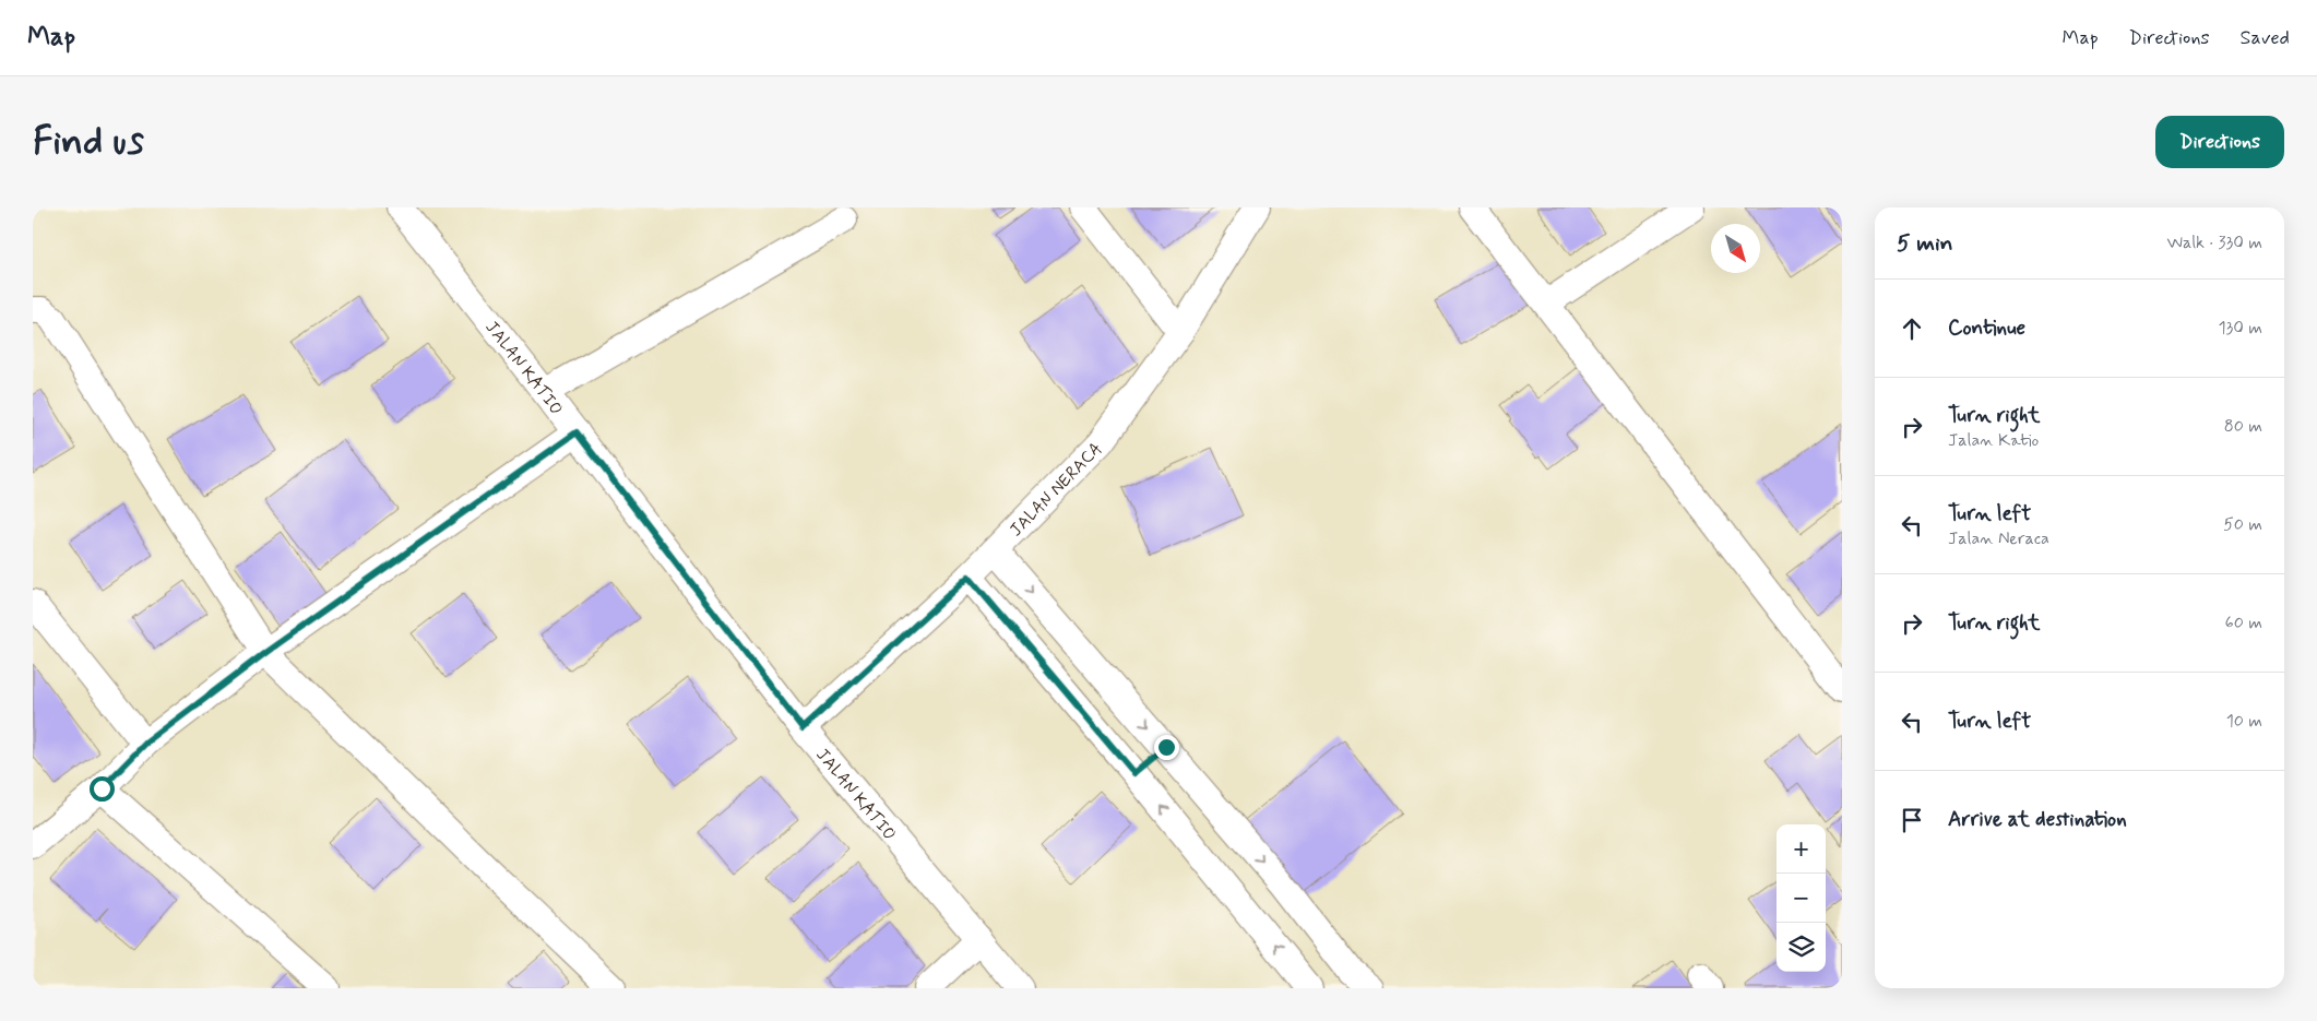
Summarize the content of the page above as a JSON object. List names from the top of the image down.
{
  "streets": {
    "street": ["JALAN KATIO", "JALAN NERACA"]
  },
  "crossings": [
    ["JALAN KATIO", "JALAN NERACA"]
  ],
  "north": "bottom right",
  "page": {
    "header": "Map",
    "nav": ["Map", "Directions", "Saved"],
    "buttons": "Directions",
    "title": "Find us",
    "heading": ["5 min", "Walk · 330 m"],
    "list": [
      ["Continue", "130 m"],
      ["Turn right", "Jalan Katio", "80 m"],
      ["Turn left", "Jalan Neraca", "50 m"],
      ["Turn right", "60 m"],
      ["Turn left", "10 m"],
      "Arrive at destination"
    ],
    "map_buttons": ["+", "−"]
  }
}
